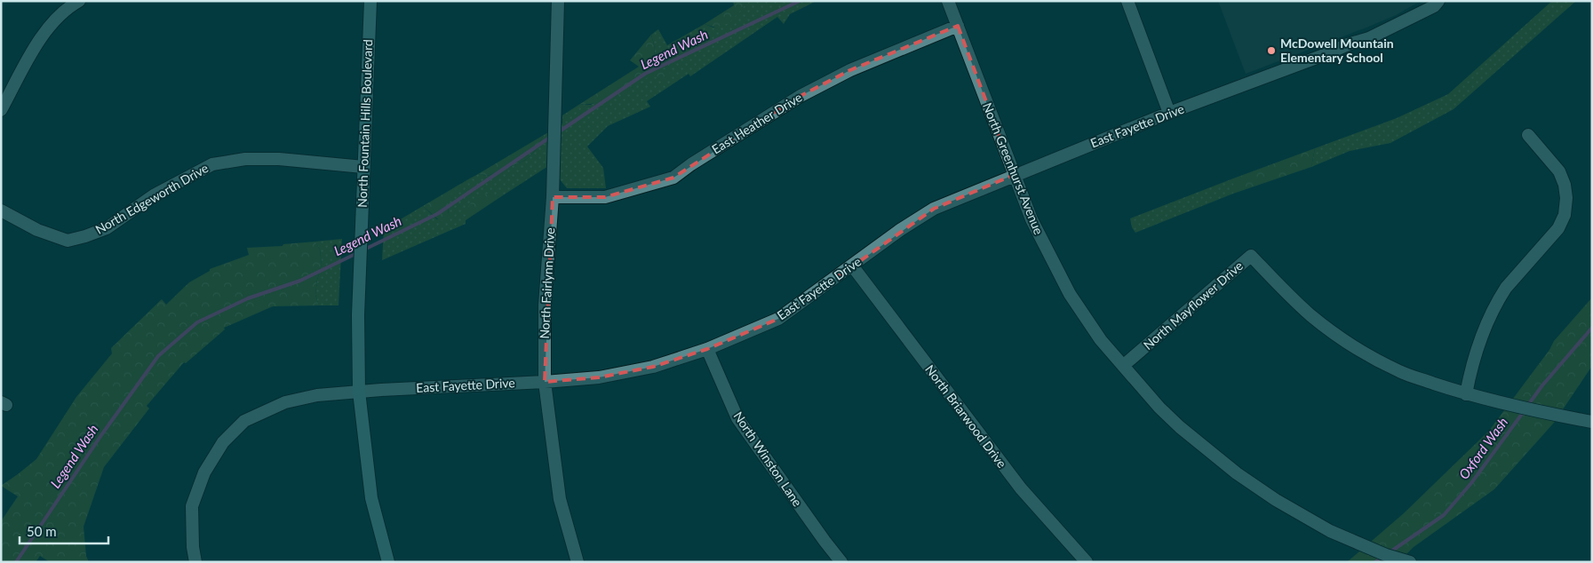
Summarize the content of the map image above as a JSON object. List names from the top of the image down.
{
  "streets": {
    "main road": ["North Fountain Hills Boulevard"],
    "street": [
      "East Heather Drive",
      "East Fayette Drive",
      "North Greenhurst Avenue",
      "North Edgeworth Drive",
      "North Fairlynn Drive",
      "North Mayflower Drive",
      "North Briarwood Drive",
      "North Winston Lane"
    ]
  },
  "crossings": [
    ["North Fountain Hills Boulevard", "East Fayette Drive"],
    ["North Fountain Hills Boulevard", "North Edgeworth Drive"],
    ["East Heather Drive", "North Greenhurst Avenue"],
    ["East Heather Drive", "North Fairlynn Drive"],
    ["East Fayette Drive", "North Greenhurst Avenue"],
    ["East Fayette Drive", "North Fairlynn Drive"],
    ["East Fayette Drive", "North Briarwood Drive"],
    ["East Fayette Drive", "North Winston Lane"],
    ["North Greenhurst Avenue", "North Mayflower Drive"]
  ],
  "water": ["Legend Wash", "Oxford Wash"],
  "places": ["McDowell Mountain Elementary School"],
  "scale_bar": "50 m"
}
